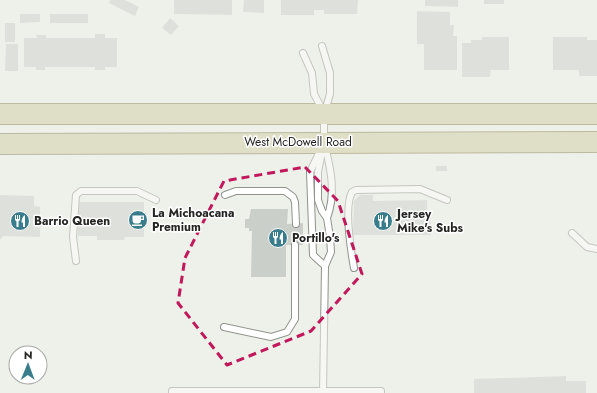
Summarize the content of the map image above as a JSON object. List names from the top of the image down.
{
  "streets": {
    "main road": ["West McDowell Road"]
  },
  "places": {
    "cafe": ["La Michoacana Premium"],
    "restaurant": ["Barrio Queen", "Jersey Mike's Subs", "Portillo's"]
  },
  "north": "top"
}
